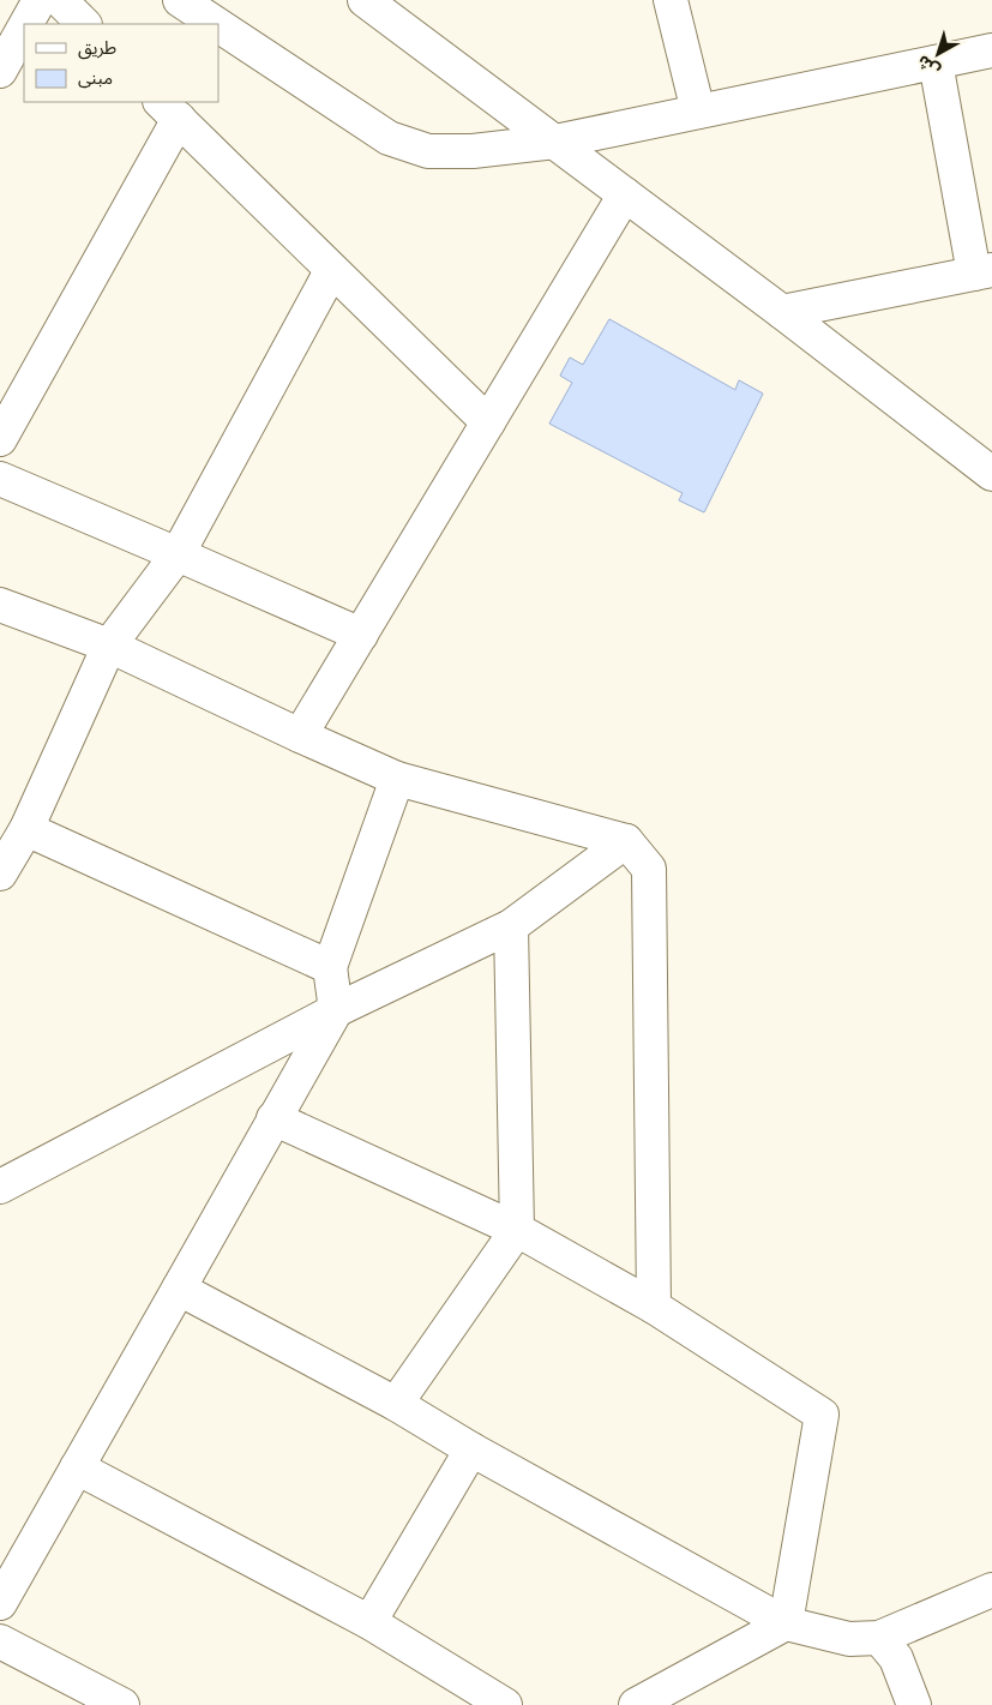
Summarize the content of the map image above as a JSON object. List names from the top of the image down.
{
  "legend": ["طريق", "مبنى"],
  "north": "bottom left"
}
